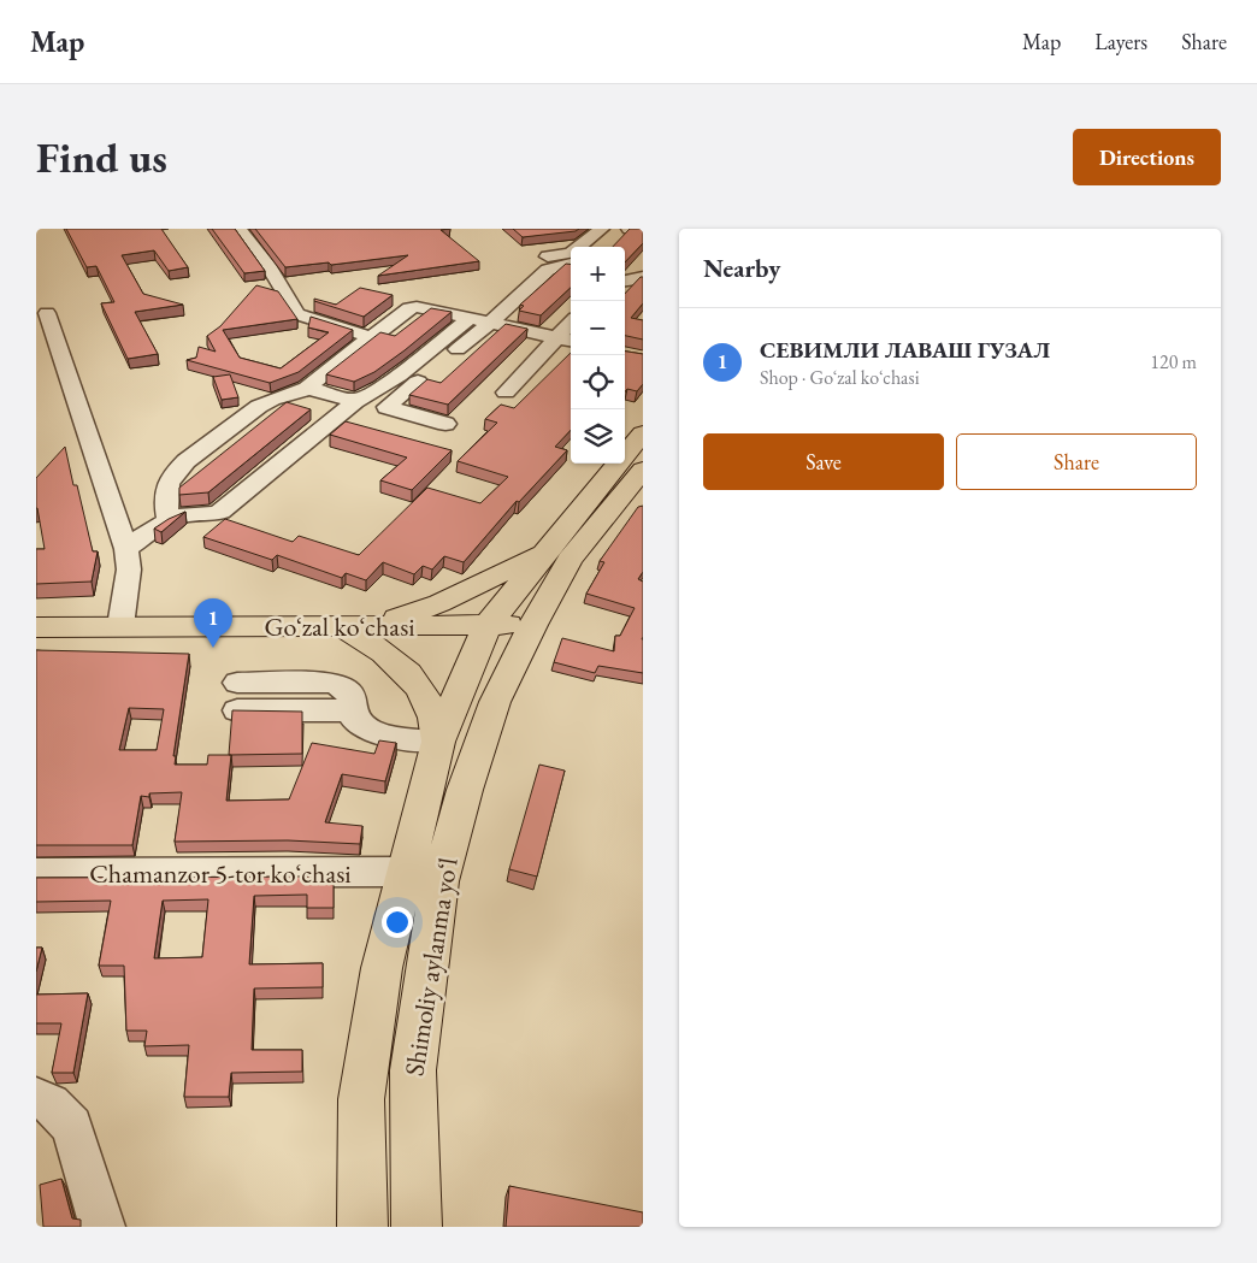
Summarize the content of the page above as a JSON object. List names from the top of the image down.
{
  "streets": {
    "main road": ["Goʻzal koʻchasi", "Shimoliy aylanma yoʻl"],
    "street": ["Chamanzor 5-tor koʻchasi"]
  },
  "crossings": [
    ["Goʻzal koʻchasi", "Shimoliy aylanma yoʻl"],
    ["Chamanzor 5-tor koʻchasi", "Shimoliy aylanma yoʻl"]
  ],
  "page": {
    "header": "Map",
    "nav": ["Map", "Layers", "Share"],
    "buttons": [
      "Directions",
      ["Save", "Share"]
    ],
    "title": "Find us",
    "heading": "Nearby",
    "map_buttons": ["+", "−"],
    "list": [
      {
        "mark": "1",
        "name": "СЕВИМЛИ ЛАВАШ ГУЗАЛ",
        "note": "Shop · Goʻzal koʻchasi",
        "value": "120 m"
      }
    ],
    "pins": "1"
  }
}
